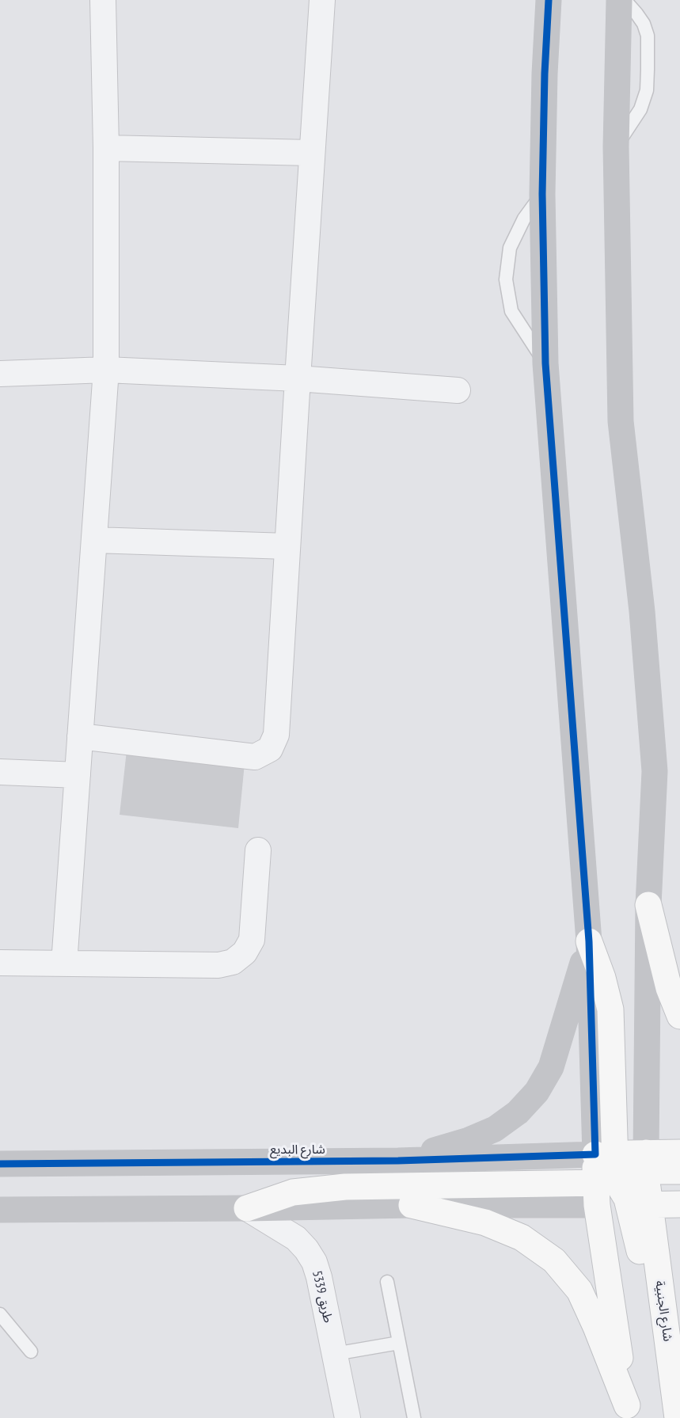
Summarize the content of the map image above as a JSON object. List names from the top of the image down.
{
  "streets": {
    "main road": ["شارع البديع", "شارع الجنبية"],
    "street": ["طريق 5339"]
  },
  "crossings": [
    ["شارع البديع", "طريق 5339"],
    ["شارع البديع", "شارع الجنبية"]
  ]
}
